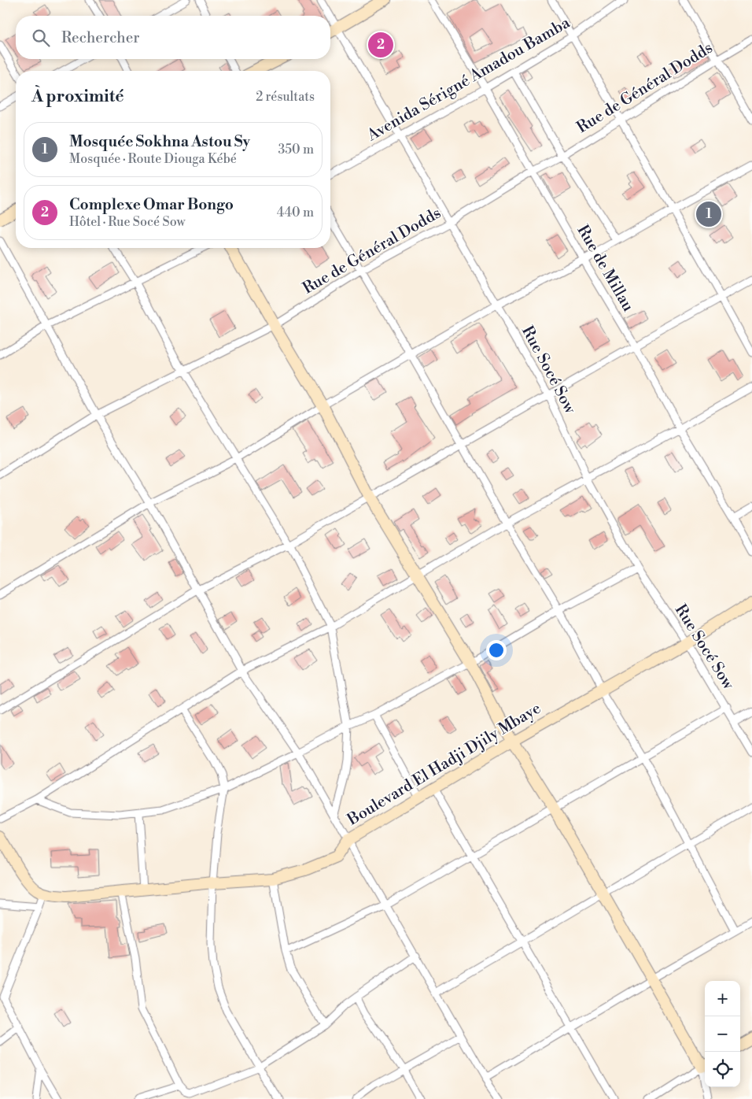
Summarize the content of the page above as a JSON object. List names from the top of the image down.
{
  "streets": {
    "street": [
      "Avenida Sérigné Amadou Bamba",
      "Rue de Général Dodds",
      "Rue de Millau",
      "Rue Socé Sow",
      "Boulevard El Hadji Djily Mbaye"
    ]
  },
  "crossings": [
    ["Avenida Sérigné Amadou Bamba", "Rue de Millau"],
    ["Avenida Sérigné Amadou Bamba", "Rue Socé Sow"],
    ["Rue de Général Dodds", "Rue de Millau"],
    ["Rue de Général Dodds", "Rue Socé Sow"],
    ["Rue Socé Sow", "Boulevard El Hadji Djily Mbaye"]
  ],
  "page": {
    "search": "Rechercher",
    "pins": ["2", "1"],
    "heading": ["À proximité", "2 résultats"],
    "list": [
      {
        "mark": "1",
        "name": "Mosquée Sokhna Astou Sy",
        "note": "Mosquée · Route Diouga Kébé",
        "value": "350 m"
      },
      {
        "mark": "2",
        "name": "Complexe Omar Bongo",
        "note": "Hôtel · Rue Socé Sow",
        "value": "440 m"
      }
    ],
    "map_buttons": ["+", "−"]
  }
}
